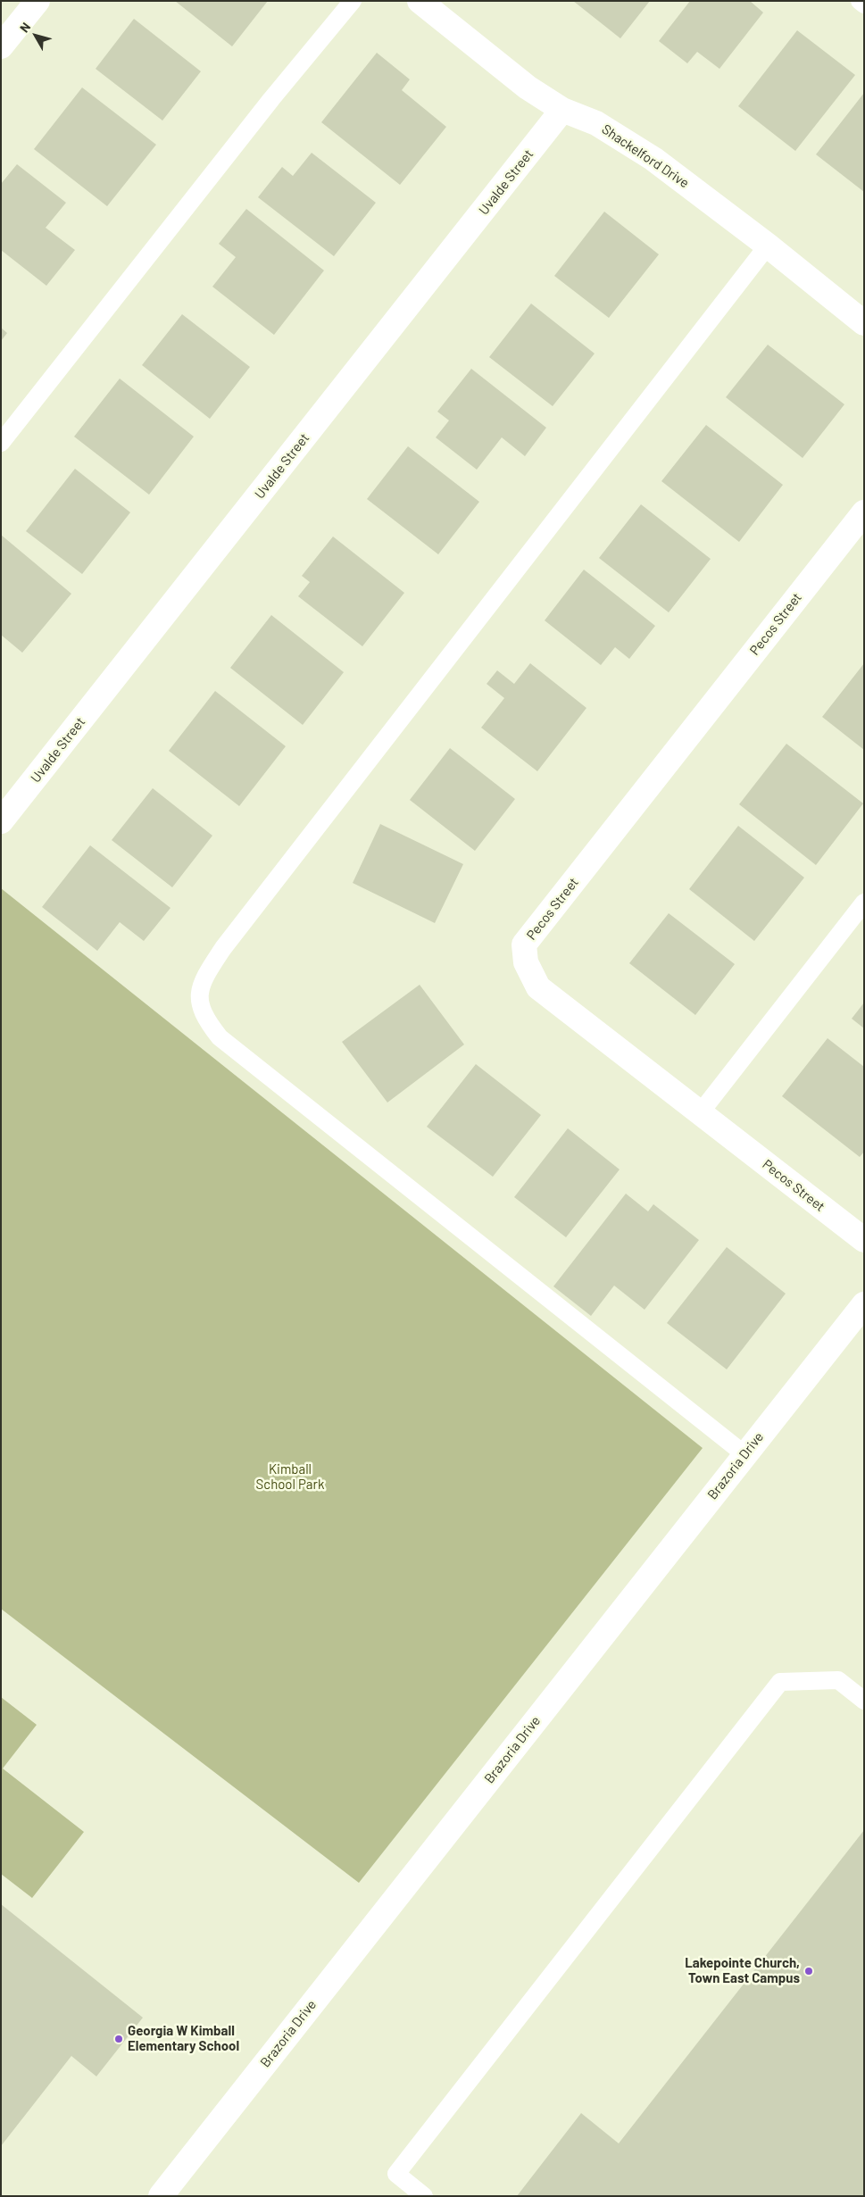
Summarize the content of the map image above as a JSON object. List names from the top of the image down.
{
  "streets": {
    "street": [
      "Shackelford Drive",
      "Uvalde Street",
      "Pecos Street",
      "Brazoria Drive"
    ]
  },
  "crossings": [
    ["Shackelford Drive", "Uvalde Street"]
  ],
  "parks": ["Kimball School Park"],
  "places": ["Lakepointe Church, Town East Campus", "Georgia W Kimball Elementary School"],
  "north": "top left"
}
